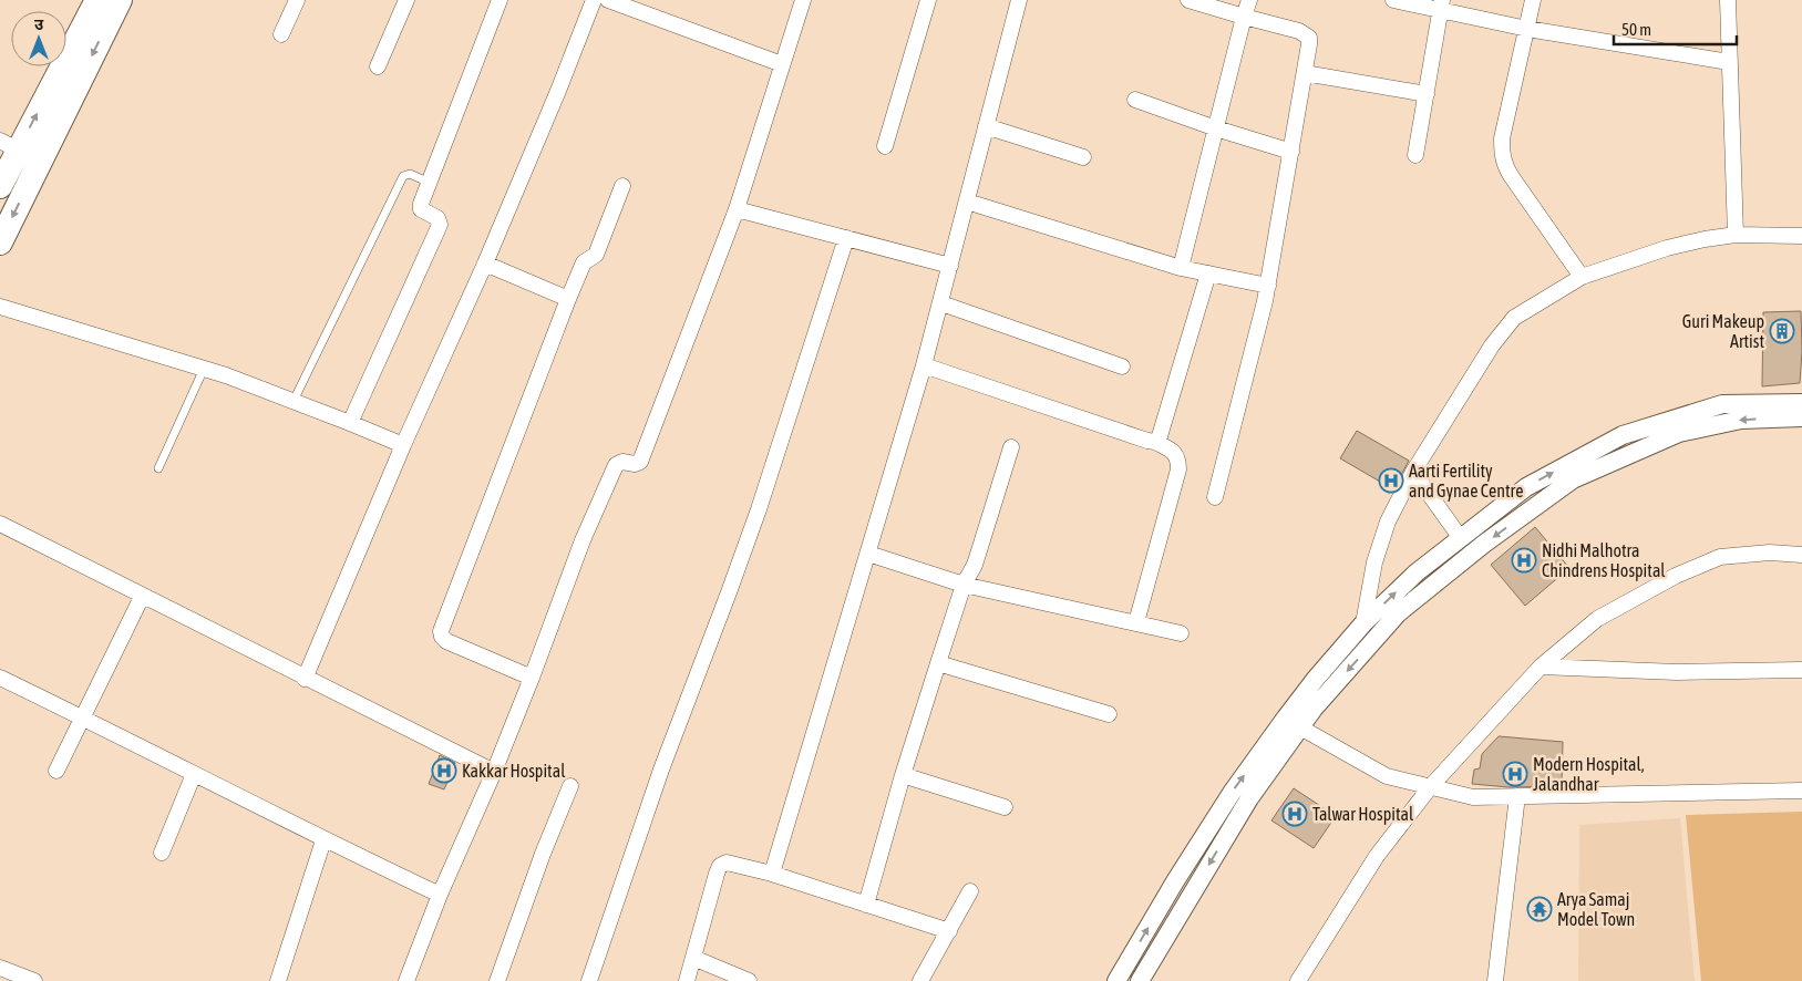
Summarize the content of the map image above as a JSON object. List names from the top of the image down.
{
  "places": {
    "building": ["Guri Makeup Artist"],
    "hospital": [
      "Aarti Fertility and Gynae Centre",
      "Nidhi Malhotra Chindrens Hospital",
      "Kakkar Hospital",
      "Modern Hospital, Jalandhar",
      "Talwar Hospital"
    ],
    "temple": ["Arya Samaj Model Town"]
  },
  "scale_bar": "50 m",
  "north": "top"
}
